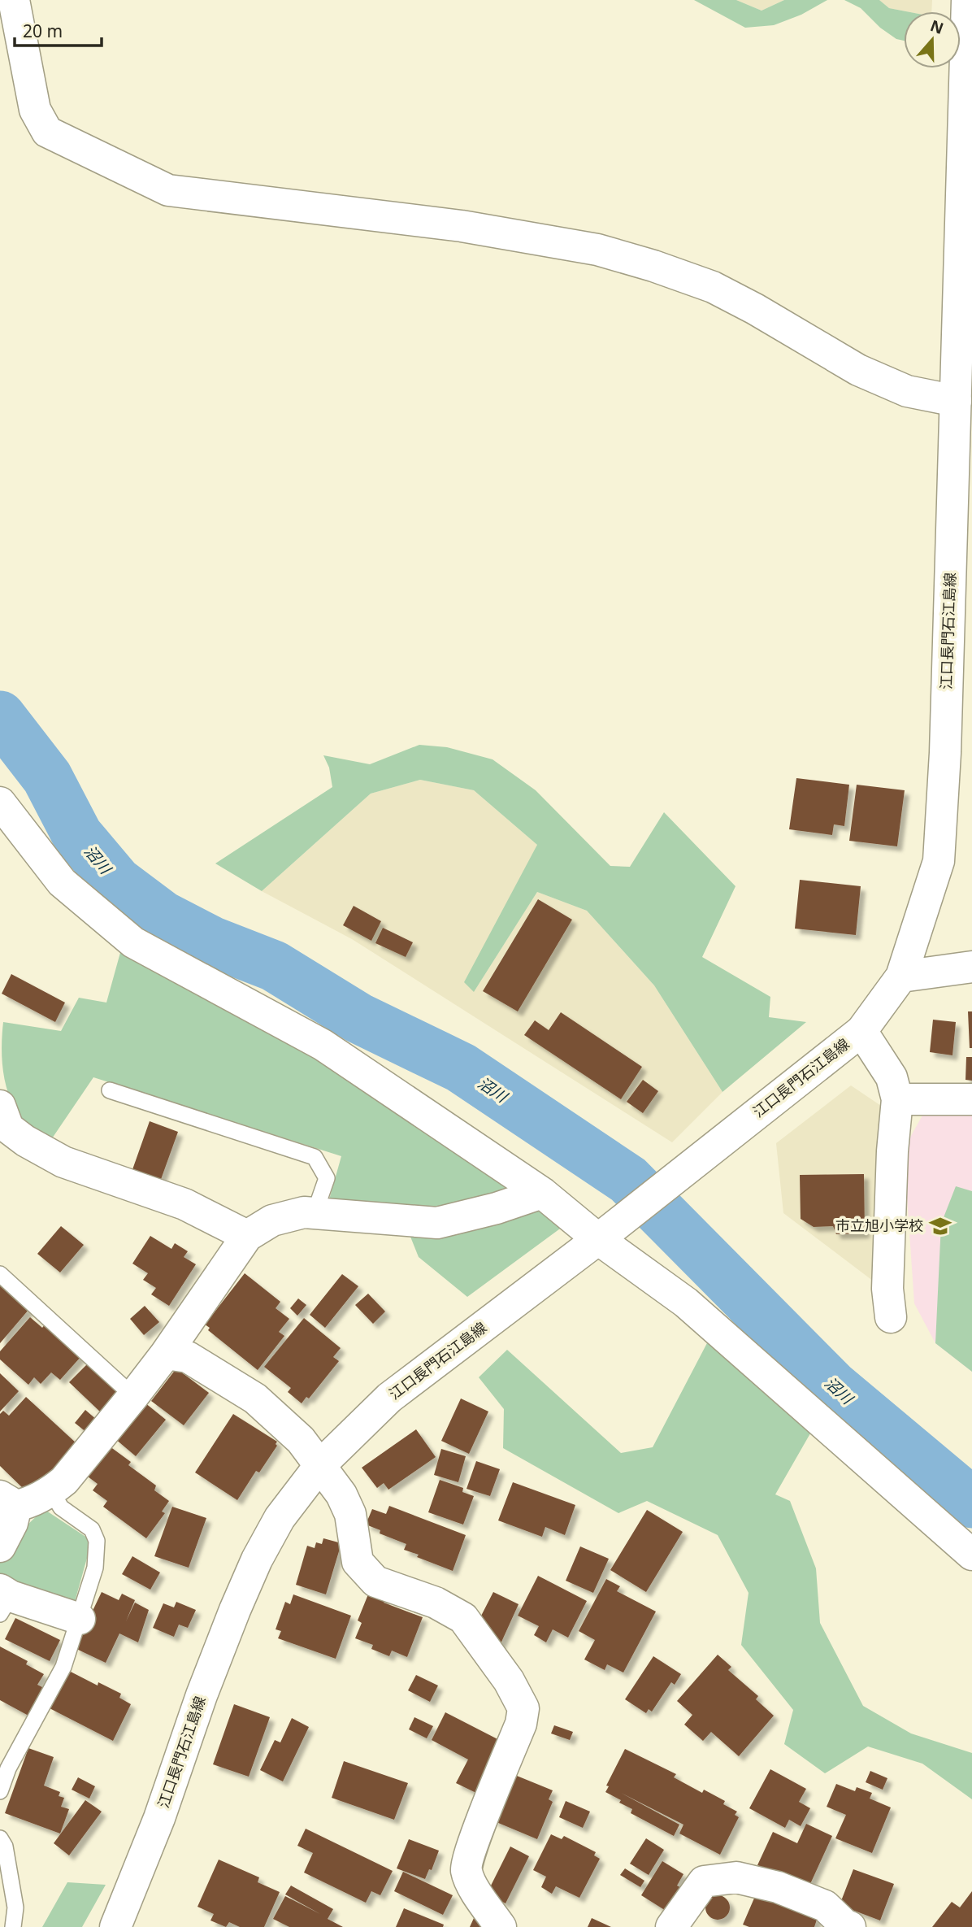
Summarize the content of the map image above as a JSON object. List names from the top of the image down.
{
  "streets": {
    "street": ["江口長門石江島線"]
  },
  "water": ["沼川"],
  "places": {
    "school or university": ["市立旭小学校"]
  },
  "scale_bar": "20 m",
  "north": "top"
}
